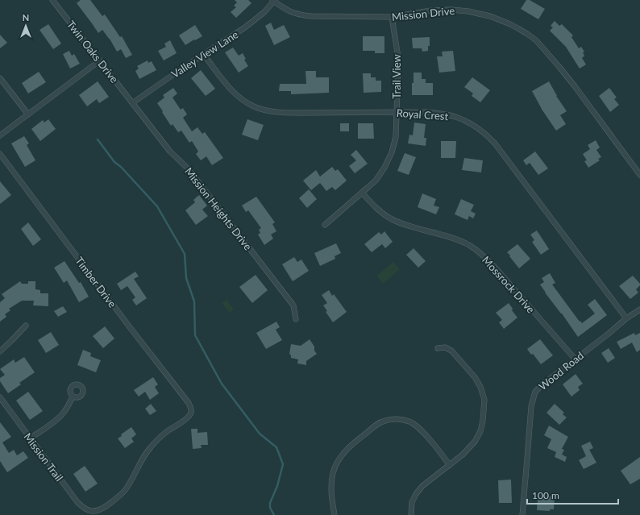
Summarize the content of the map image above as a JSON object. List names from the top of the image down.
{
  "streets": {
    "street": [
      "Mission Drive",
      "Twin Oaks Drive",
      "Valley View Lane",
      "Trail View",
      "Royal Crest",
      "Mission Heights Drive",
      "Timber Drive",
      "Mossrock Drive",
      "Wood Road",
      "Mission Trail"
    ]
  },
  "crossings": [
    ["Mission Drive", "Valley View Lane"],
    ["Mission Drive", "Trail View"],
    ["Twin Oaks Drive", "Valley View Lane"],
    ["Twin Oaks Drive", "Mission Heights Drive"],
    ["Valley View Lane", "Royal Crest"],
    ["Valley View Lane", "Mission Heights Drive"],
    ["Trail View", "Royal Crest"],
    ["Trail View", "Mossrock Drive"],
    ["Royal Crest", "Wood Road"],
    ["Timber Drive", "Mission Trail"],
    ["Mossrock Drive", "Wood Road"]
  ],
  "scale_bar": "100 m",
  "north": "top"
}
